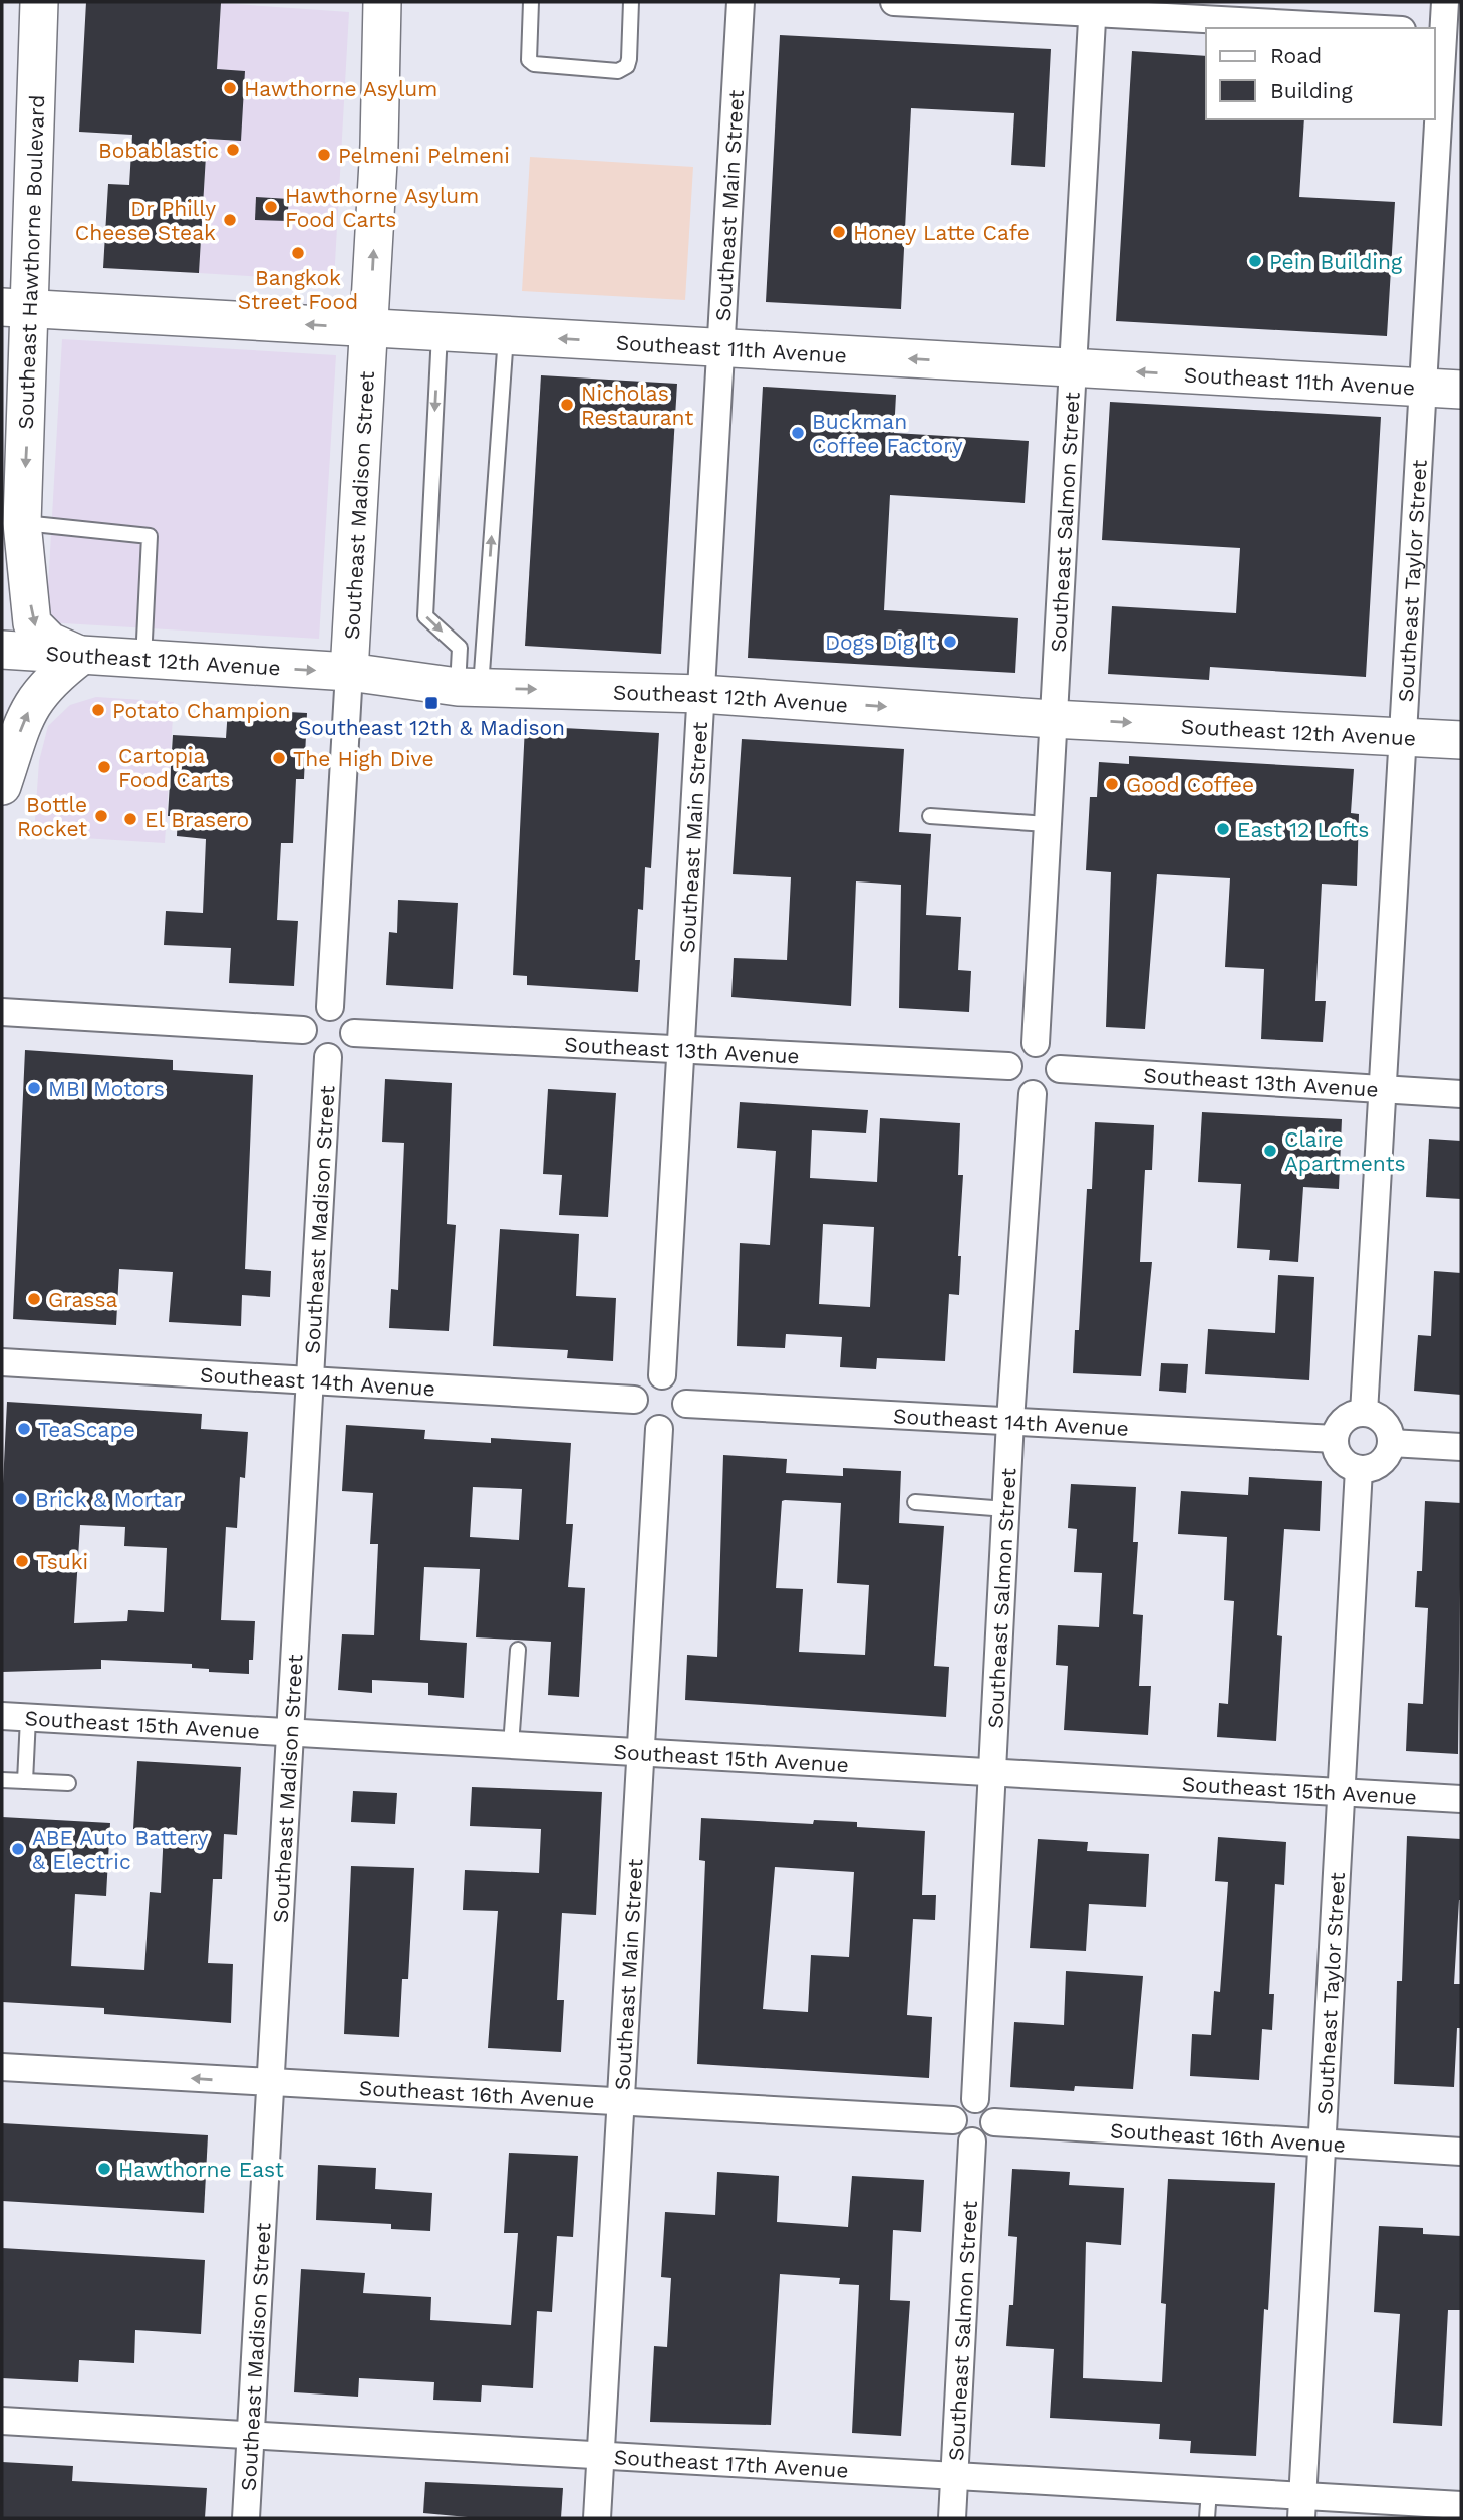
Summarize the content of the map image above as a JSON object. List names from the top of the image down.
{
  "streets": {
    "main road": [
      "Southeast Hawthorne Boulevard",
      "Southeast 11th Avenue",
      "Southeast Madison Street",
      "Southeast 12th Avenue"
    ],
    "street": [
      "Southeast Main Street",
      "Southeast Salmon Street",
      "Southeast Taylor Street",
      "Southeast 13th Avenue",
      "Southeast 14th Avenue",
      "Southeast 15th Avenue",
      "Southeast 16th Avenue",
      "Southeast 17th Avenue"
    ]
  },
  "crossings": [
    ["Southeast Main Street", "Southeast 11th Avenue"],
    ["Southeast Main Street", "Southeast 12th Avenue"],
    ["Southeast Main Street", "Southeast 13th Avenue"],
    ["Southeast Main Street", "Southeast 14th Avenue"],
    ["Southeast Main Street", "Southeast 15th Avenue"],
    ["Southeast Main Street", "Southeast 16th Avenue"],
    ["Southeast Main Street", "Southeast 17th Avenue"],
    ["Southeast Hawthorne Boulevard", "Southeast 11th Avenue"],
    ["Southeast Hawthorne Boulevard", "Southeast 12th Avenue"],
    ["Southeast 11th Avenue", "Southeast Madison Street"],
    ["Southeast 11th Avenue", "Southeast Salmon Street"],
    ["Southeast 11th Avenue", "Southeast Taylor Street"],
    ["Southeast Madison Street", "Southeast 12th Avenue"],
    ["Southeast Madison Street", "Southeast 13th Avenue"],
    ["Southeast Madison Street", "Southeast 14th Avenue"],
    ["Southeast Madison Street", "Southeast 15th Avenue"],
    ["Southeast Madison Street", "Southeast 16th Avenue"],
    ["Southeast Madison Street", "Southeast 17th Avenue"],
    ["Southeast Salmon Street", "Southeast 12th Avenue"],
    ["Southeast Salmon Street", "Southeast 13th Avenue"],
    ["Southeast Salmon Street", "Southeast 14th Avenue"],
    ["Southeast Salmon Street", "Southeast 15th Avenue"],
    ["Southeast Salmon Street", "Southeast 16th Avenue"],
    ["Southeast Salmon Street", "Southeast 17th Avenue"],
    ["Southeast Taylor Street", "Southeast 12th Avenue"],
    ["Southeast Taylor Street", "Southeast 13th Avenue"],
    ["Southeast Taylor Street", "Southeast 14th Avenue"],
    ["Southeast Taylor Street", "Southeast 15th Avenue"],
    ["Southeast Taylor Street", "Southeast 16th Avenue"],
    ["Southeast Taylor Street", "Southeast 17th Avenue"]
  ],
  "one_way": ["Southeast Hawthorne Boulevard", "Southeast 11th Avenue", "Southeast 12th Avenue"],
  "places": {
    "other": [
      "Hawthorne Asylum",
      "Bobablastic",
      "Pelmeni Pelmeni",
      "Hawthorne Asylum Food Carts",
      "Dr Philly Cheese Steak",
      "Honey Latte Cafe",
      "Bangkok Street Food",
      "Pein Building",
      "Nicholas Restaurant",
      "Buckman Coffee Factory",
      "Dogs Dig It",
      "Potato Champion",
      "The High Dive",
      "Cartopia Food Carts",
      "Good Coffee",
      "Bottle Rocket",
      "El Brasero",
      "East 12 Lofts",
      "MBI Motors",
      "Claire Apartments",
      "Grassa",
      "TeaScape",
      "Brick & Mortar",
      "Tsuki",
      "ABE Auto Battery & Electric",
      "Hawthorne East"
    ],
    "transit": ["Southeast 12th & Madison"]
  },
  "legend": ["Road", "Building"]
}
